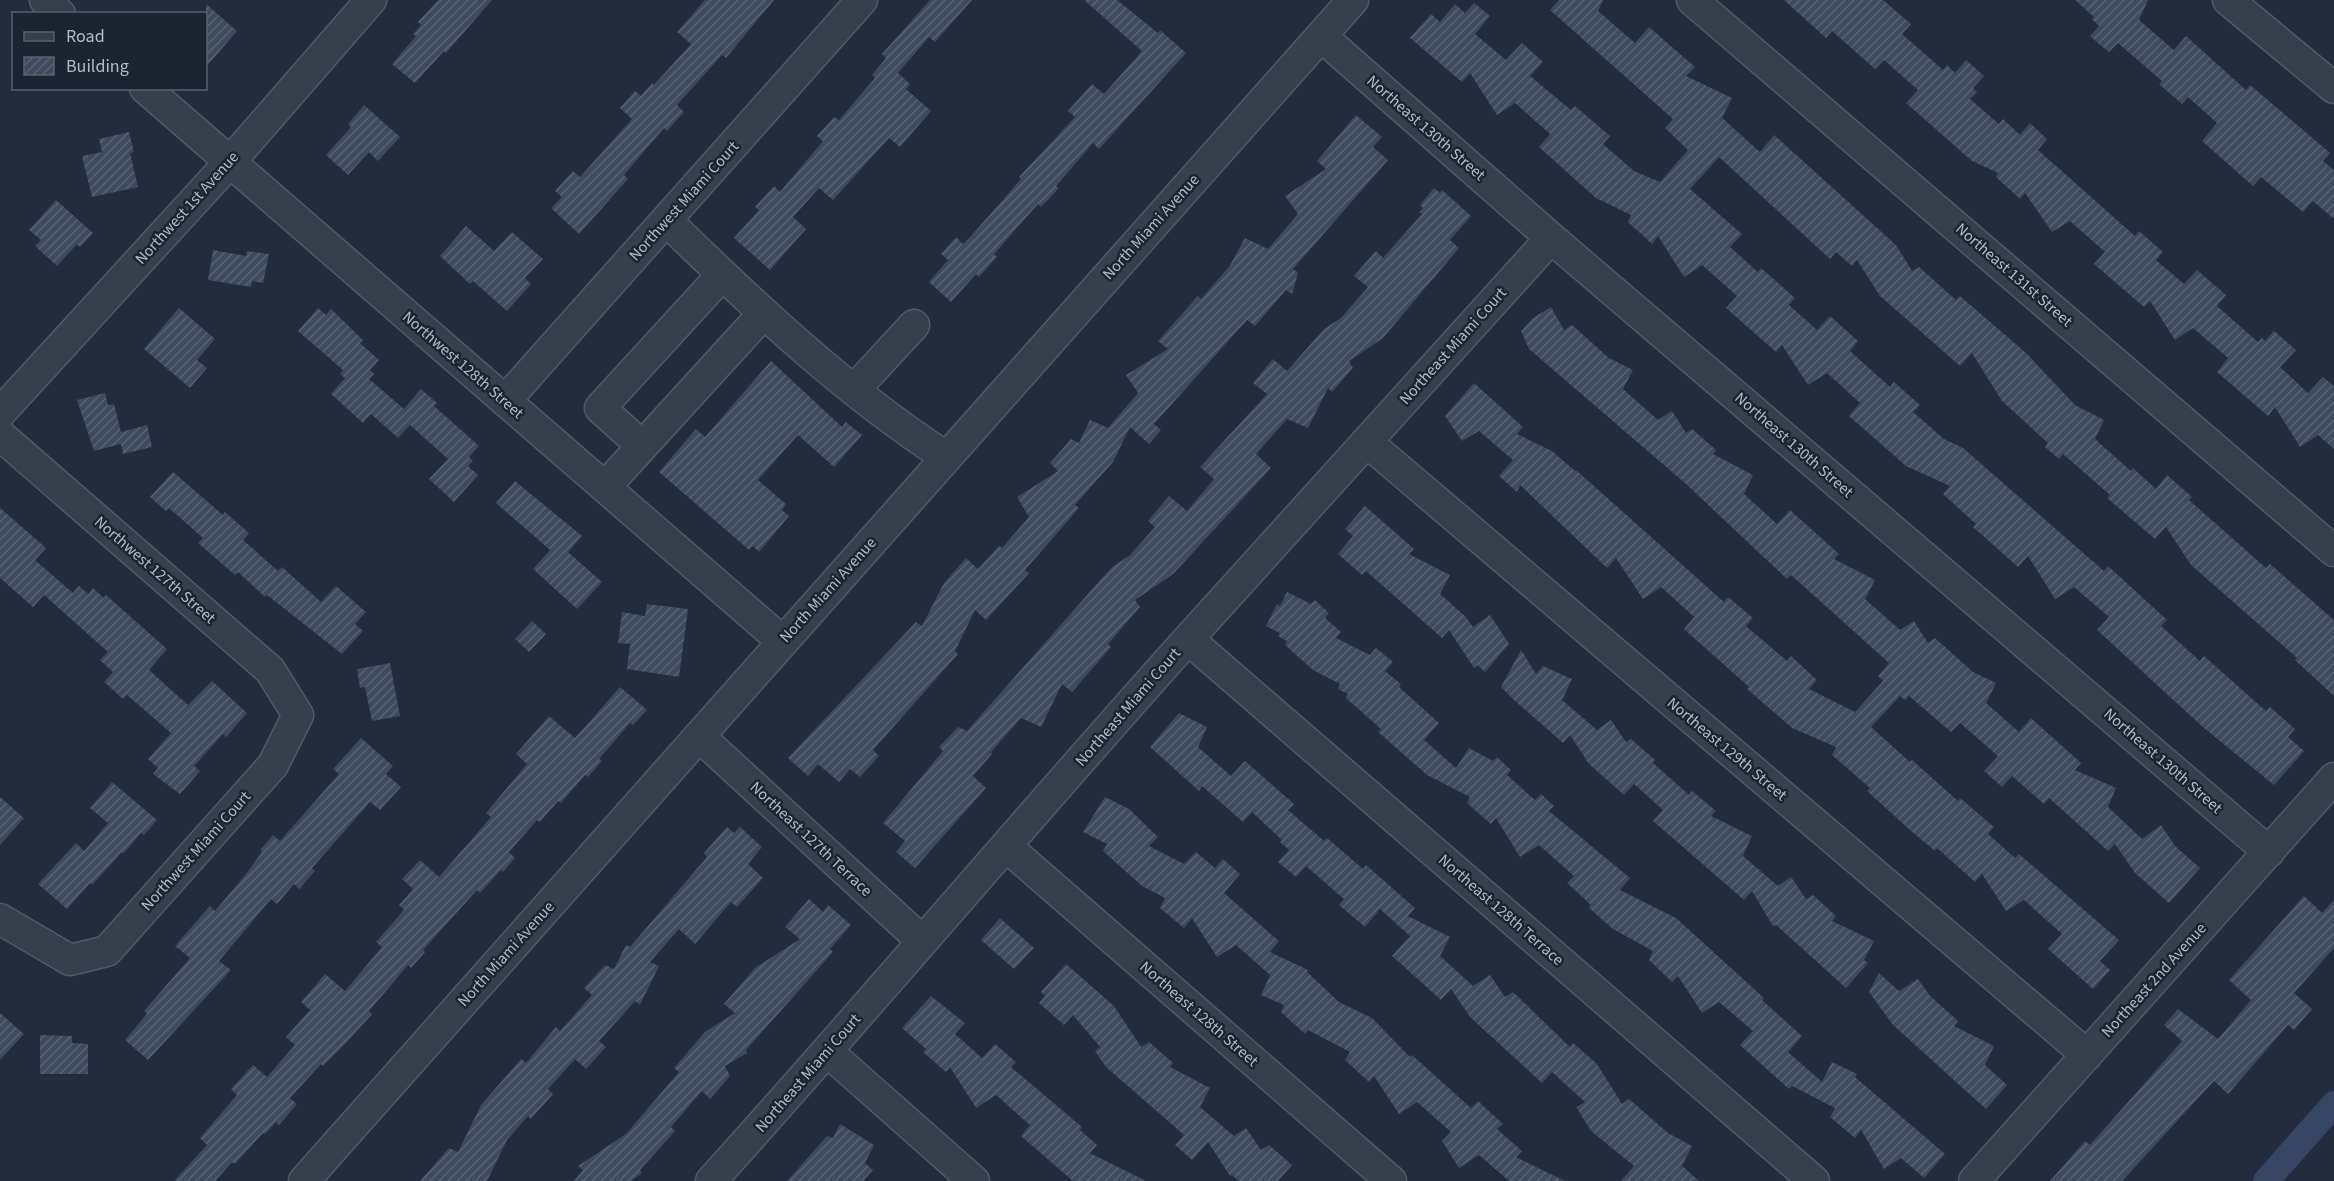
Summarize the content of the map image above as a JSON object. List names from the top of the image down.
{
  "streets": {
    "street": [
      "Northeast 130th Street",
      "Northwest Miami Court",
      "Northwest 1st Avenue",
      "North Miami Avenue",
      "Northeast 131st Street",
      "Northeast Miami Court",
      "Northwest 128th Street",
      "Northwest 127th Street",
      "Northeast 129th Street",
      "Northeast 127th Terrace",
      "Northeast 128th Terrace",
      "Northeast 2nd Avenue",
      "Northeast 128th Street"
    ]
  },
  "crossings": [
    ["Northeast 130th Street", "North Miami Avenue"],
    ["Northeast 130th Street", "Northeast Miami Court"],
    ["Northeast 130th Street", "Northeast 2nd Avenue"],
    ["Northwest Miami Court", "Northwest 128th Street"],
    ["Northwest Miami Court", "Northwest 127th Street"],
    ["Northwest 1st Avenue", "Northwest 128th Street"],
    ["North Miami Avenue", "Northwest 128th Street"],
    ["North Miami Avenue", "Northeast 127th Terrace"],
    ["Northeast Miami Court", "Northeast 129th Street"],
    ["Northeast Miami Court", "Northeast 127th Terrace"],
    ["Northeast Miami Court", "Northeast 128th Terrace"],
    ["Northeast Miami Court", "Northeast 128th Street"],
    ["Northeast 129th Street", "Northeast 2nd Avenue"]
  ],
  "legend": ["Road", "Building"]
}
